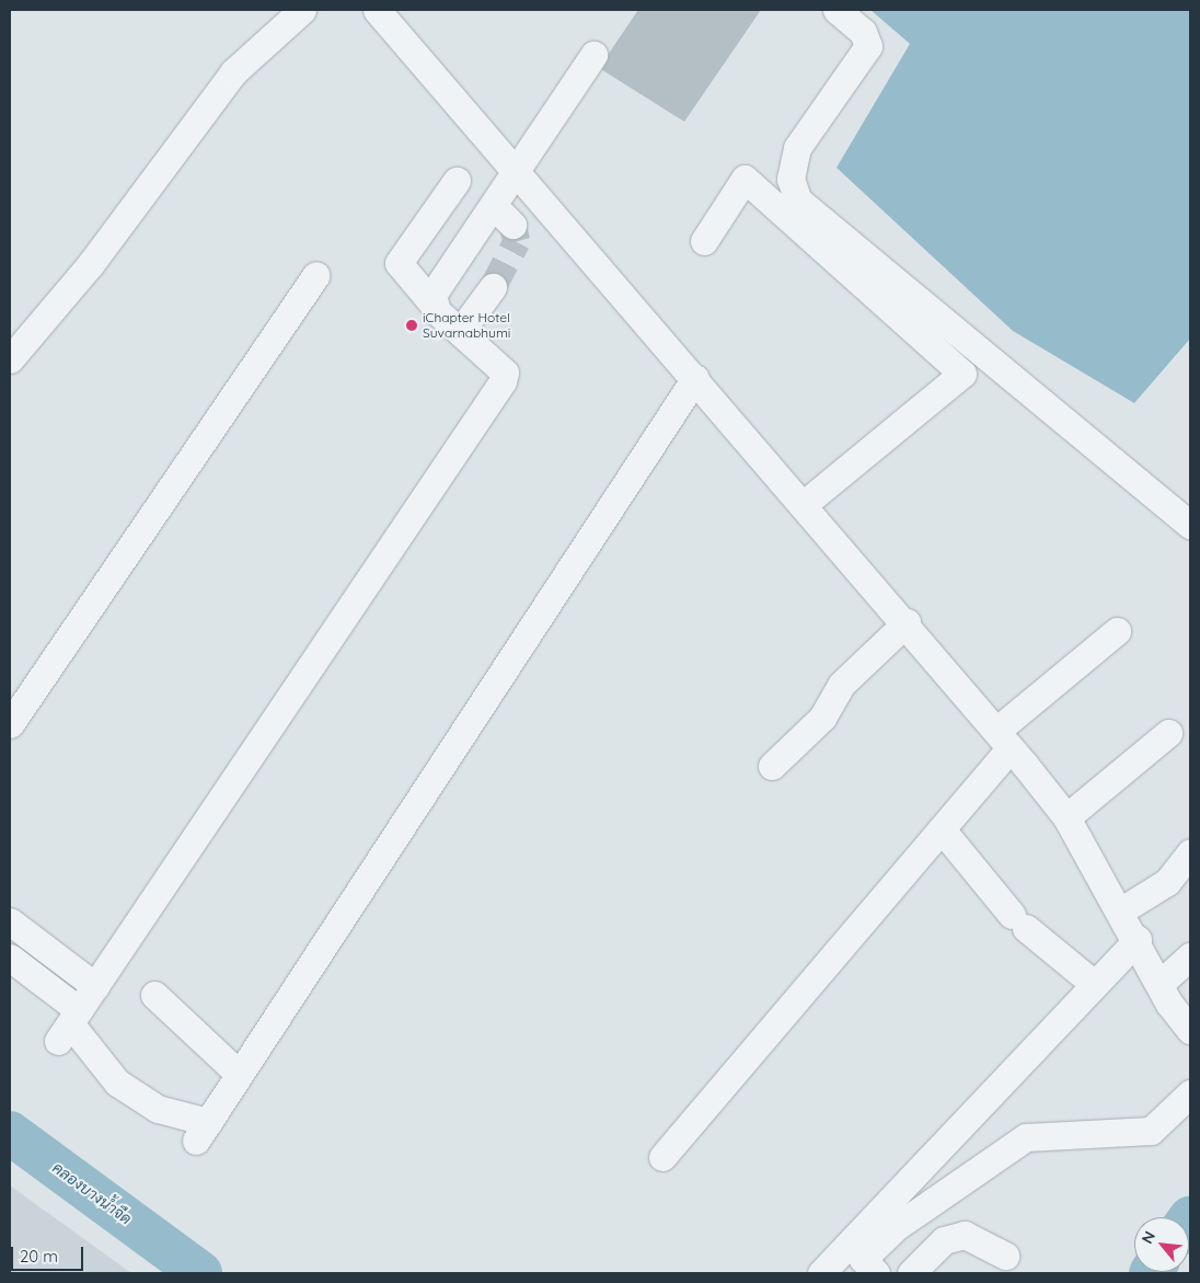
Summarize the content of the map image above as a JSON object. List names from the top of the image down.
{
  "water": ["คลองบางน้ำจืด"],
  "places": ["iChapter Hotel Suvarnabhumi"],
  "scale_bar": "20 m",
  "north": "top left"
}
